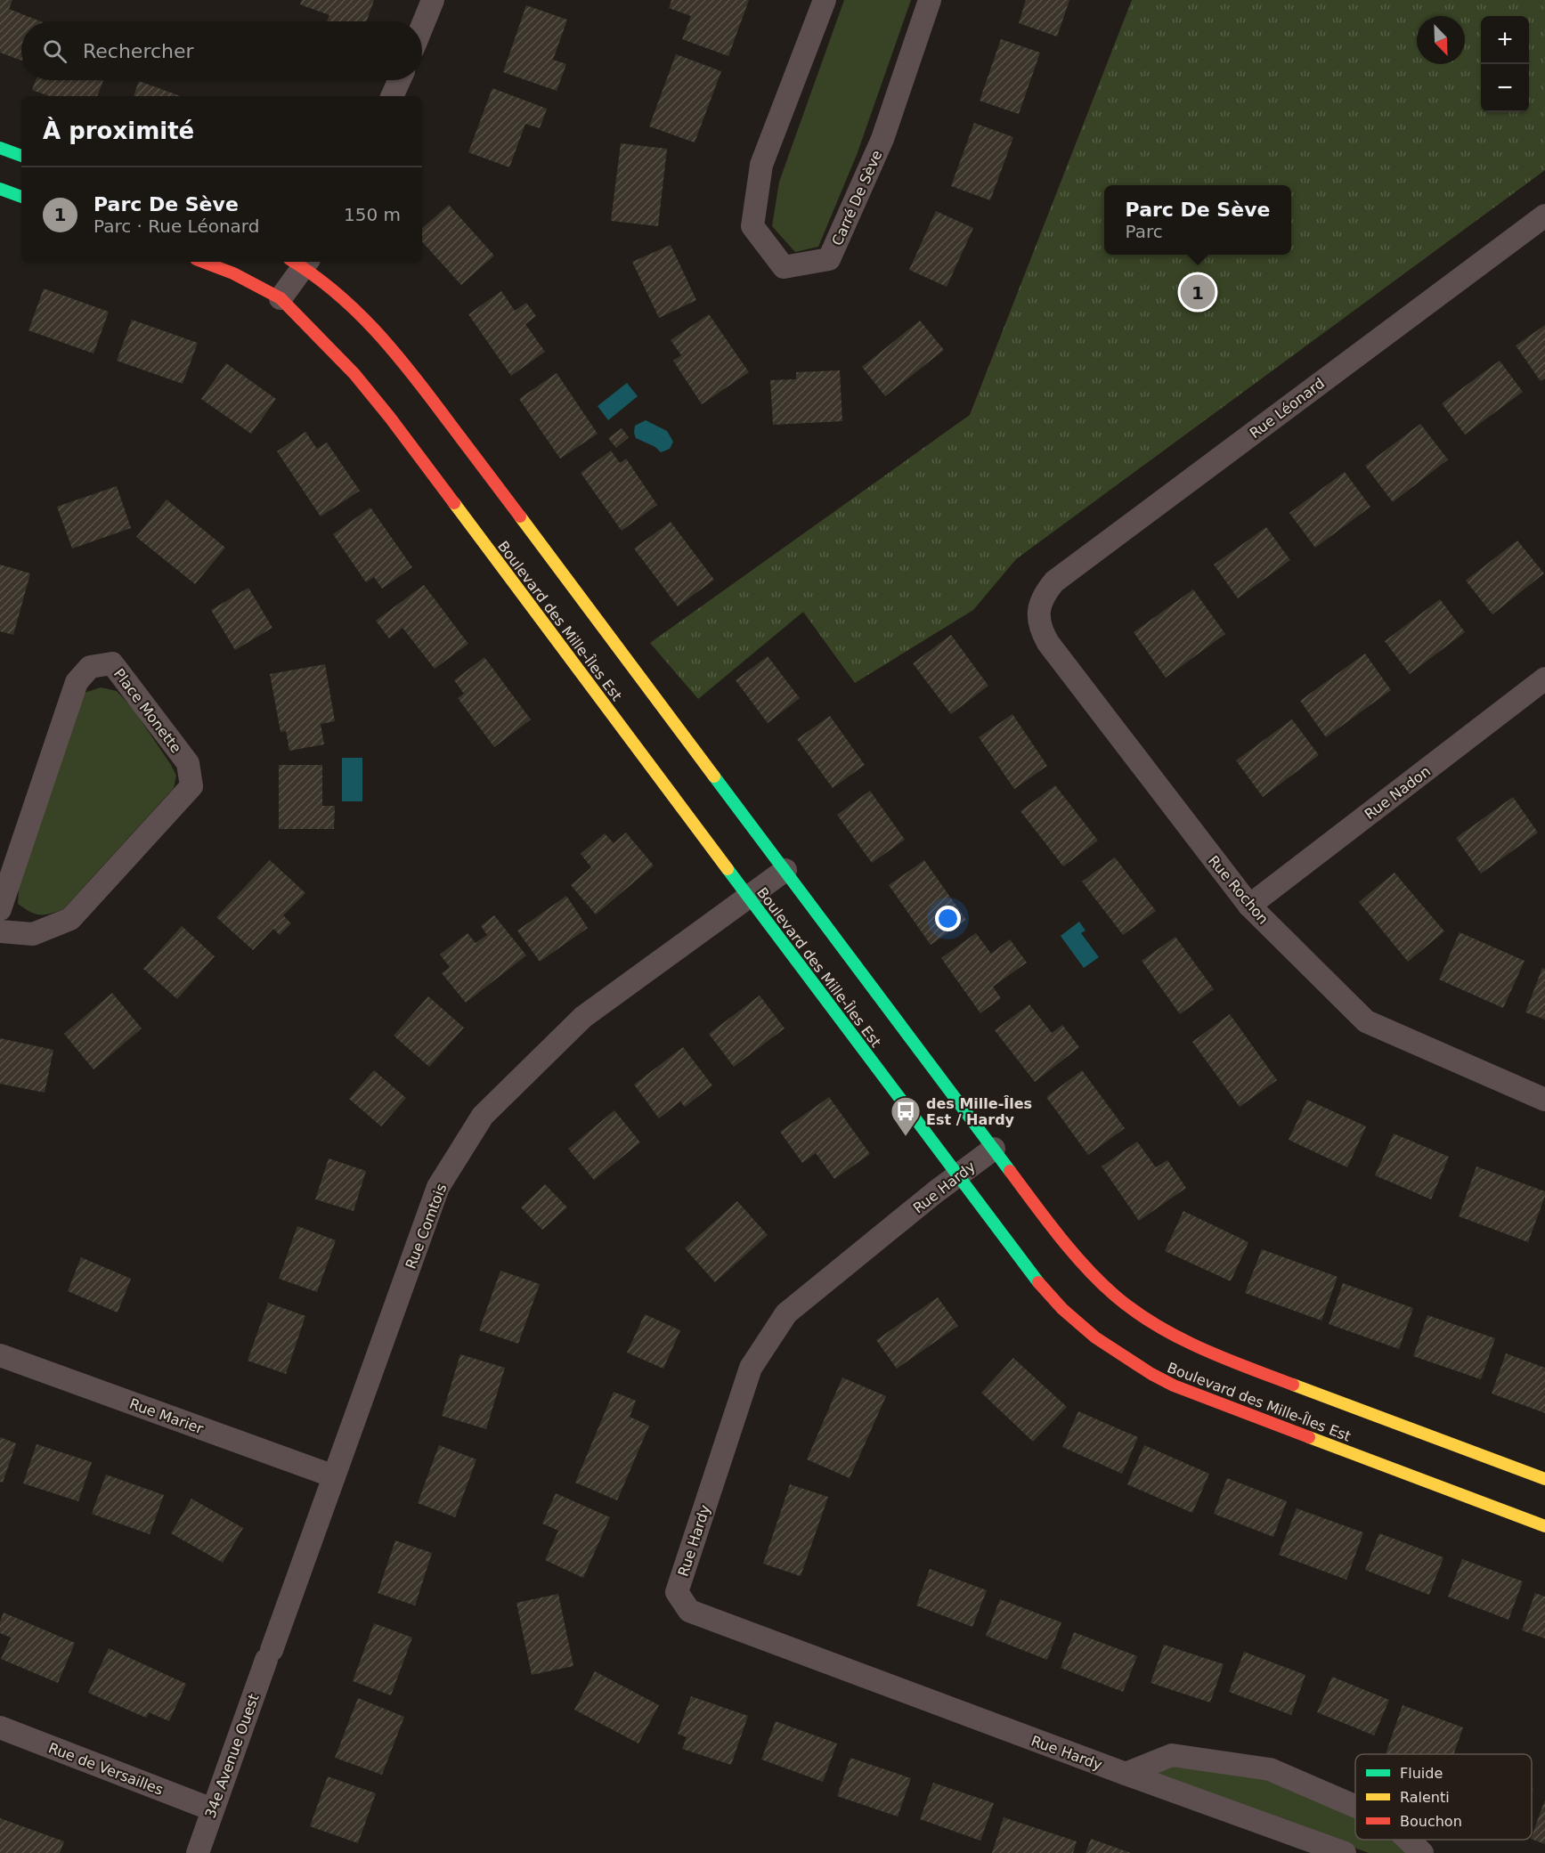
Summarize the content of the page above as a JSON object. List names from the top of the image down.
{
  "streets": {
    "street": [
      "Carré De Sève",
      "Rue Léonard",
      "Boulevard des Mille-Îles Est",
      "Place Monette",
      "Rue Nadon",
      "Rue Rochon",
      "Rue Hardy",
      "Rue Comtois",
      "Rue Marier",
      "34e Avenue Ouest",
      "Rue de Versailles"
    ]
  },
  "crossings": [
    ["Rue Léonard", "Rue Rochon"],
    ["Boulevard des Mille-Îles Est", "Rue Hardy"],
    ["Boulevard des Mille-Îles Est", "Rue Comtois"],
    ["Rue Nadon", "Rue Rochon"],
    ["Rue Comtois", "Rue Marier"],
    ["Rue Comtois", "34e Avenue Ouest"],
    ["34e Avenue Ouest", "Rue de Versailles"]
  ],
  "places": {
    "bus stop": ["des Mille-Îles Est / Hardy"]
  },
  "legend": ["Fluide", "Ralenti", "Bouchon"],
  "north": "bottom right",
  "page": {
    "map_buttons": ["+", "−"],
    "search": "Rechercher",
    "heading": "À proximité",
    "list": [
      {
        "mark": "1",
        "name": "Parc De Sève",
        "note": "Parc · Rue Léonard",
        "value": "150 m"
      }
    ],
    "popup": ["Parc De Sève", "Parc"],
    "pins": "1"
  }
}
